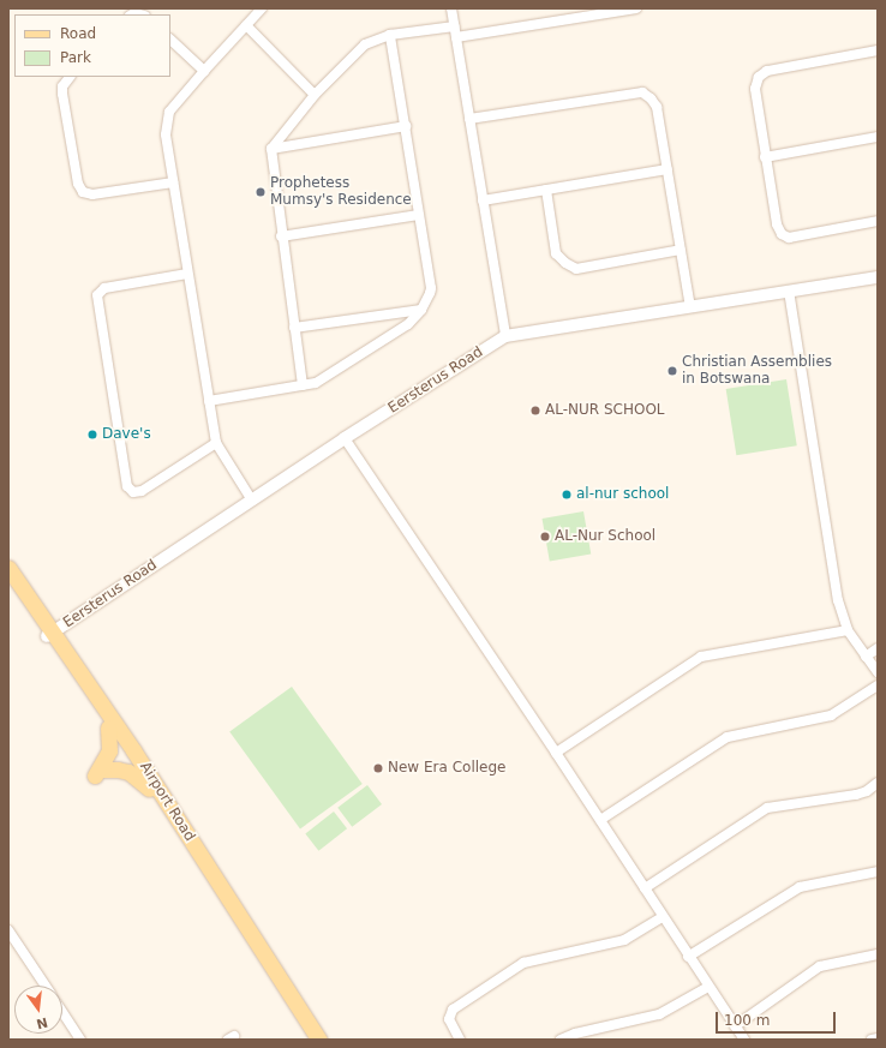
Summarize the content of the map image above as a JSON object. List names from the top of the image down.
{
  "streets": {
    "main road": ["Airport Road"],
    "street": ["Eersterus Road"]
  },
  "crossings": [
    ["Eersterus Road", "Airport Road"]
  ],
  "places": [
    "Prophetess Mumsy's Residence",
    "Christian Assemblies in Botswana",
    "AL-NUR SCHOOL",
    "Dave's",
    "al-nur school",
    "AL-Nur School",
    "New Era College"
  ],
  "legend": ["Road", "Park"],
  "scale_bar": "100 m",
  "north": "bottom"
}
